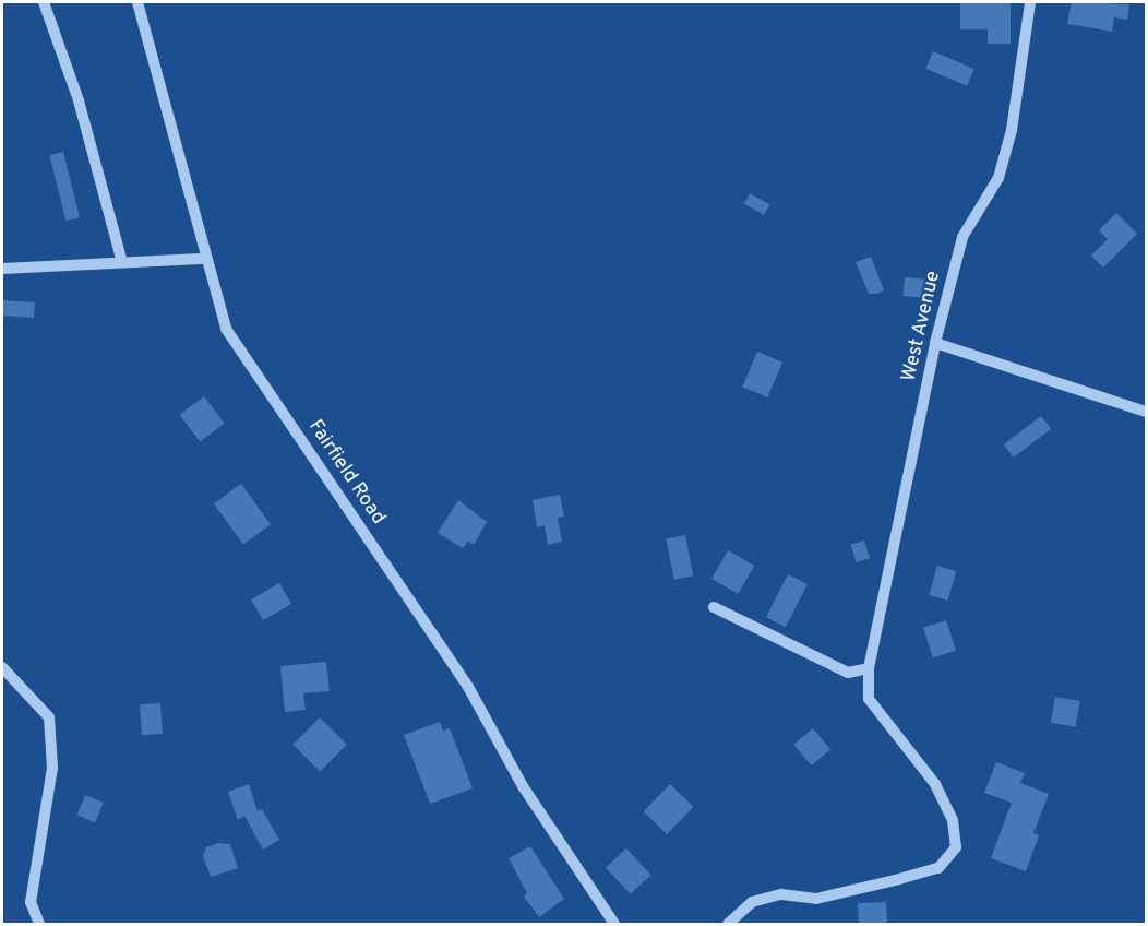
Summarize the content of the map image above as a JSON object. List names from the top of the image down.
{
  "streets": {
    "street": ["West Avenue", "Fairfield Road"]
  }
}
